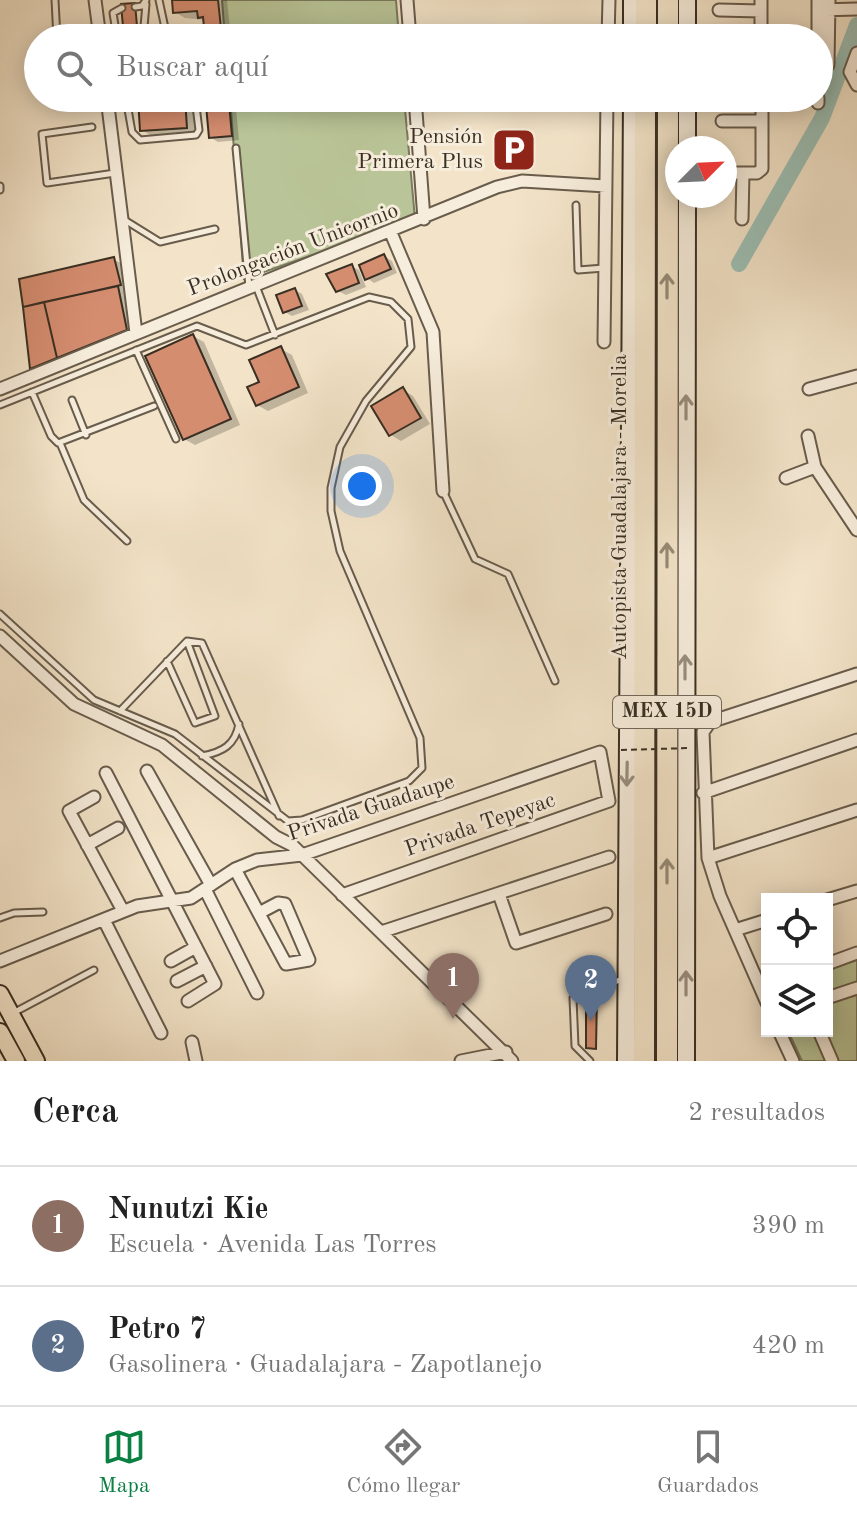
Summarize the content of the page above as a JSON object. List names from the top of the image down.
{
  "streets": {
    "highway": ["Autopista Guadalajara - Morelia", "MEX 15D"],
    "street": ["Prolongación Unicornio", "Privada Guadaupe", "Privada Tepeyac"]
  },
  "crossings": [
    ["Privada Guadaupe", "Privada Tepeyac"]
  ],
  "places": {
    "parking": ["Pensión Primera Plus"]
  },
  "north": "top right",
  "page": {
    "search": "Buscar aquí",
    "pins": ["1", "2"],
    "heading": ["Cerca", "2 resultados"],
    "list": [
      {
        "mark": "1",
        "name": "Nunutzi Kie",
        "note": "Escuela · Avenida Las Torres",
        "value": "390 m"
      },
      {
        "mark": "2",
        "name": "Petro 7",
        "note": "Gasolinera · Guadalajara - Zapotlanejo",
        "value": "420 m"
      }
    ],
    "nav": ["Mapa", "Cómo llegar", "Guardados"]
  }
}
